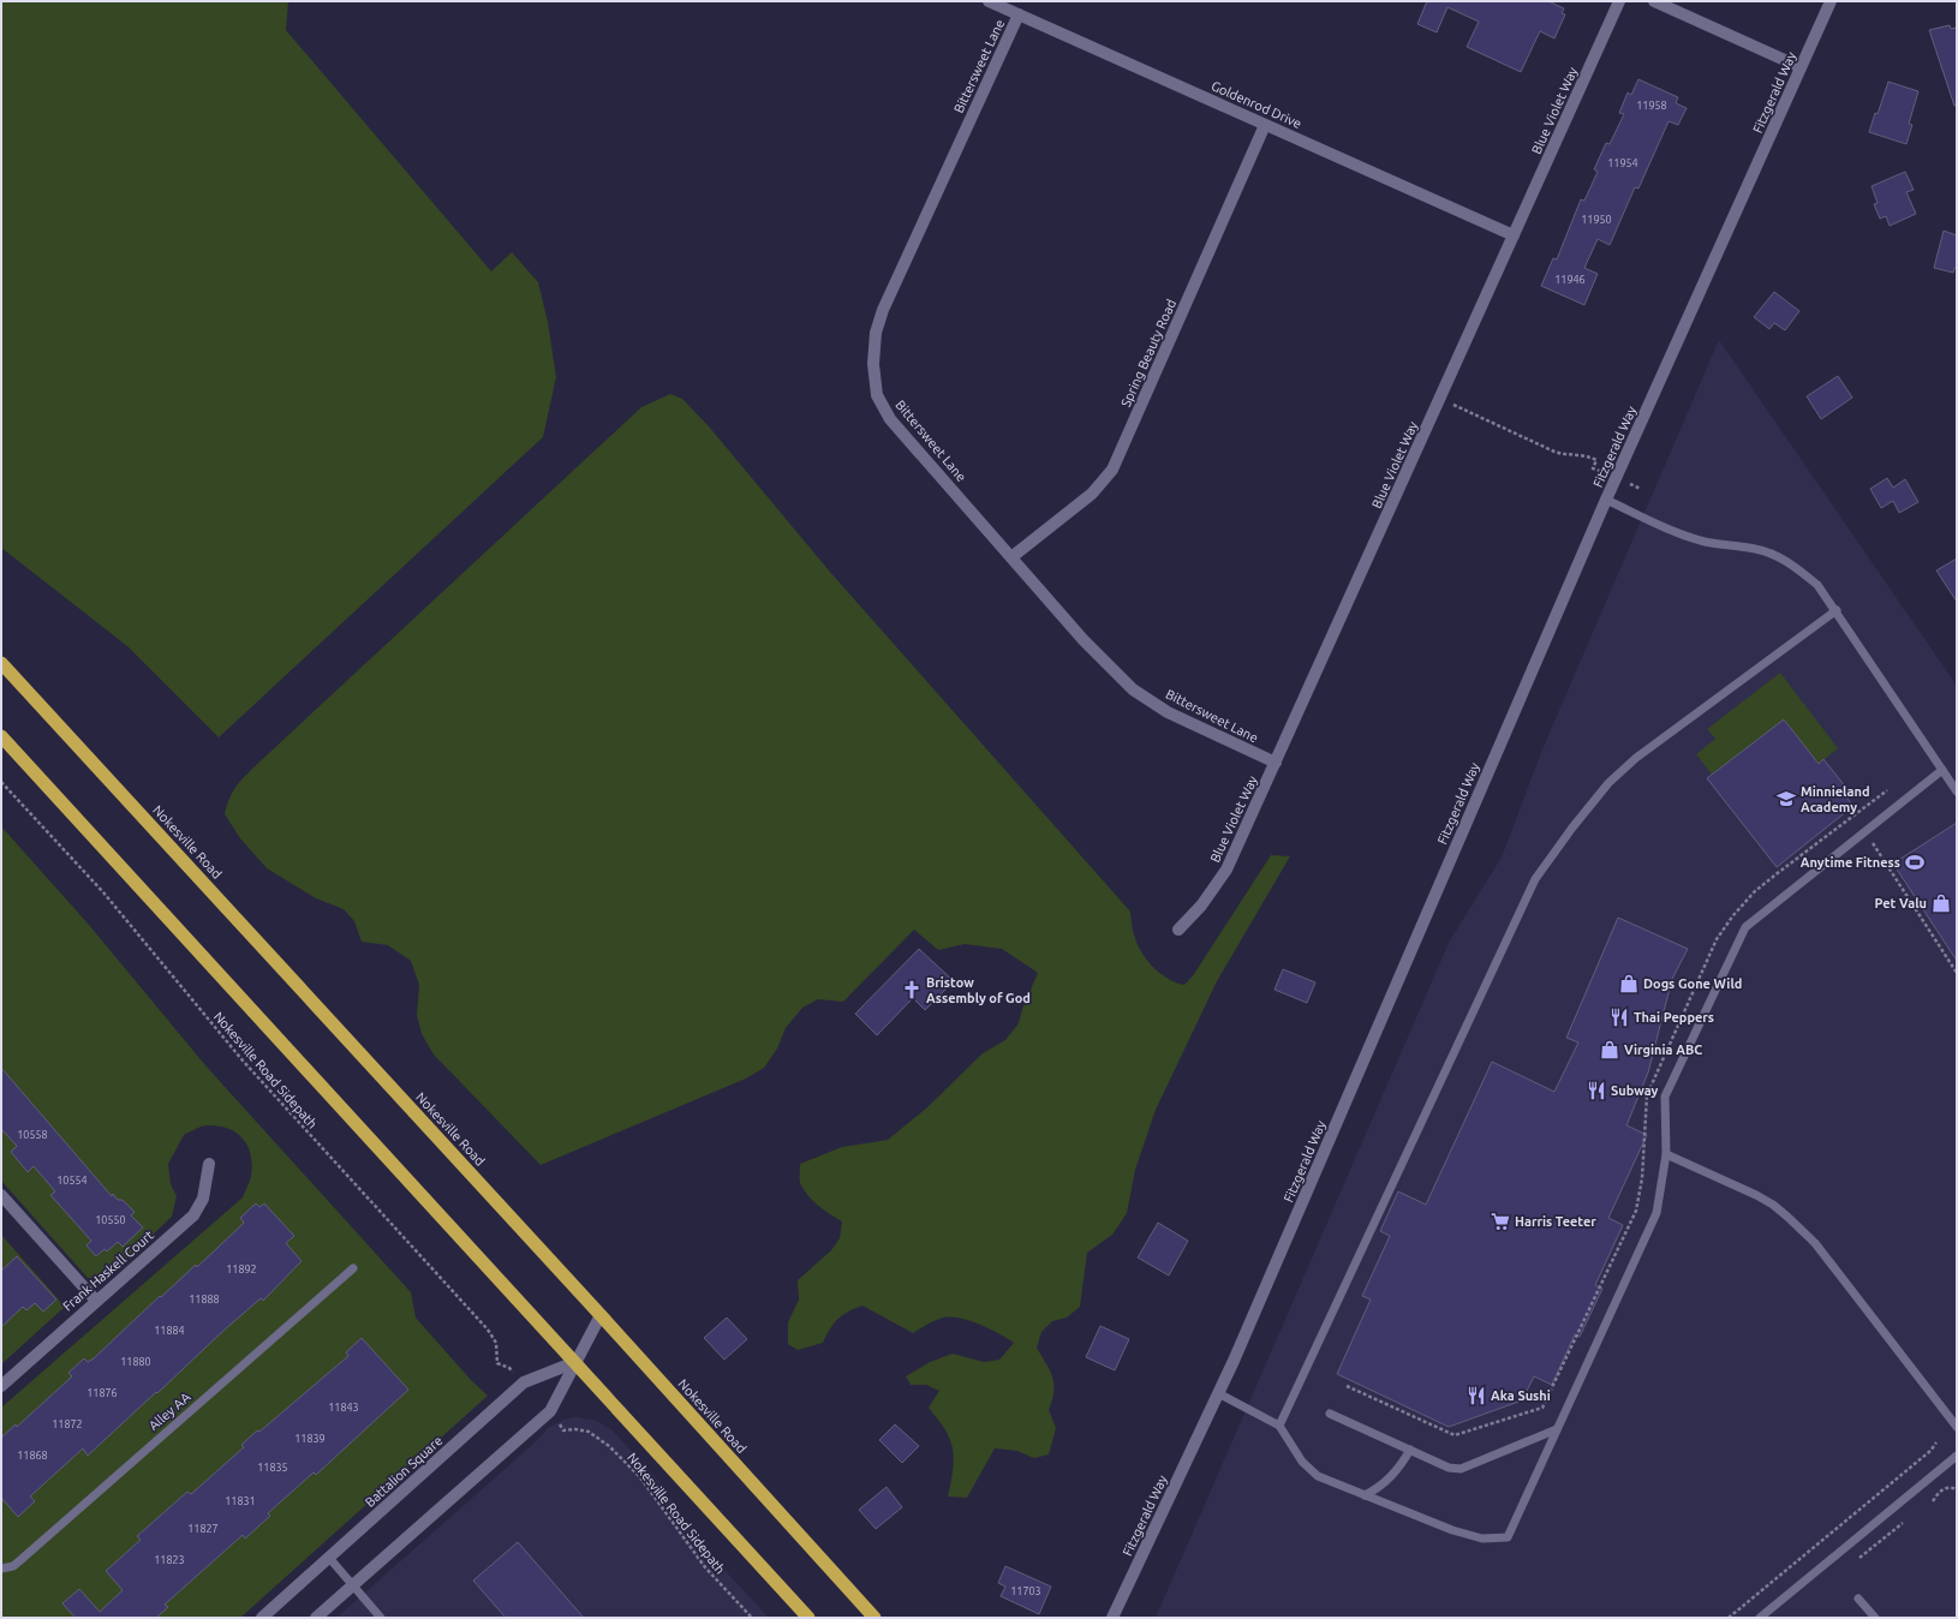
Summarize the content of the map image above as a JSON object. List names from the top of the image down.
{
  "streets": {
    "highway": ["Nokesville Road"],
    "street": [
      "Bittersweet Lane",
      "Fitzgerald Way",
      "Goldenrod Drive",
      "Blue Violet Way",
      "Spring Beauty Road",
      "Frank Haskell Court",
      "Battalion Square"
    ],
    "lane": ["Alley AA"],
    "path": ["Nokesville Road Sidepath"]
  },
  "crossings": [
    ["Bittersweet Lane", "Goldenrod Drive"],
    ["Bittersweet Lane", "Blue Violet Way"],
    ["Bittersweet Lane", "Spring Beauty Road"],
    ["Goldenrod Drive", "Blue Violet Way"],
    ["Goldenrod Drive", "Spring Beauty Road"]
  ],
  "places": {
    "school or university": ["Minnieland Academy"],
    "sports": ["Anytime Fitness"],
    "shop": ["Pet Valu", "Dogs Gone Wild", "Virginia ABC"],
    "church": ["Bristow Assembly of God"],
    "restaurant": ["Thai Peppers", "Subway", "Aka Sushi"],
    "supermarket": ["Harris Teeter"]
  },
  "house_numbers": [
    "11958",
    "11954",
    "11950",
    "11946",
    "10558",
    "10554",
    "10550",
    "11892",
    "11888",
    "11884",
    "11880",
    "11876",
    "11843",
    "11872",
    "11839",
    "11868",
    "11835",
    "11831",
    "11827",
    "11823",
    "11703"
  ]
}
